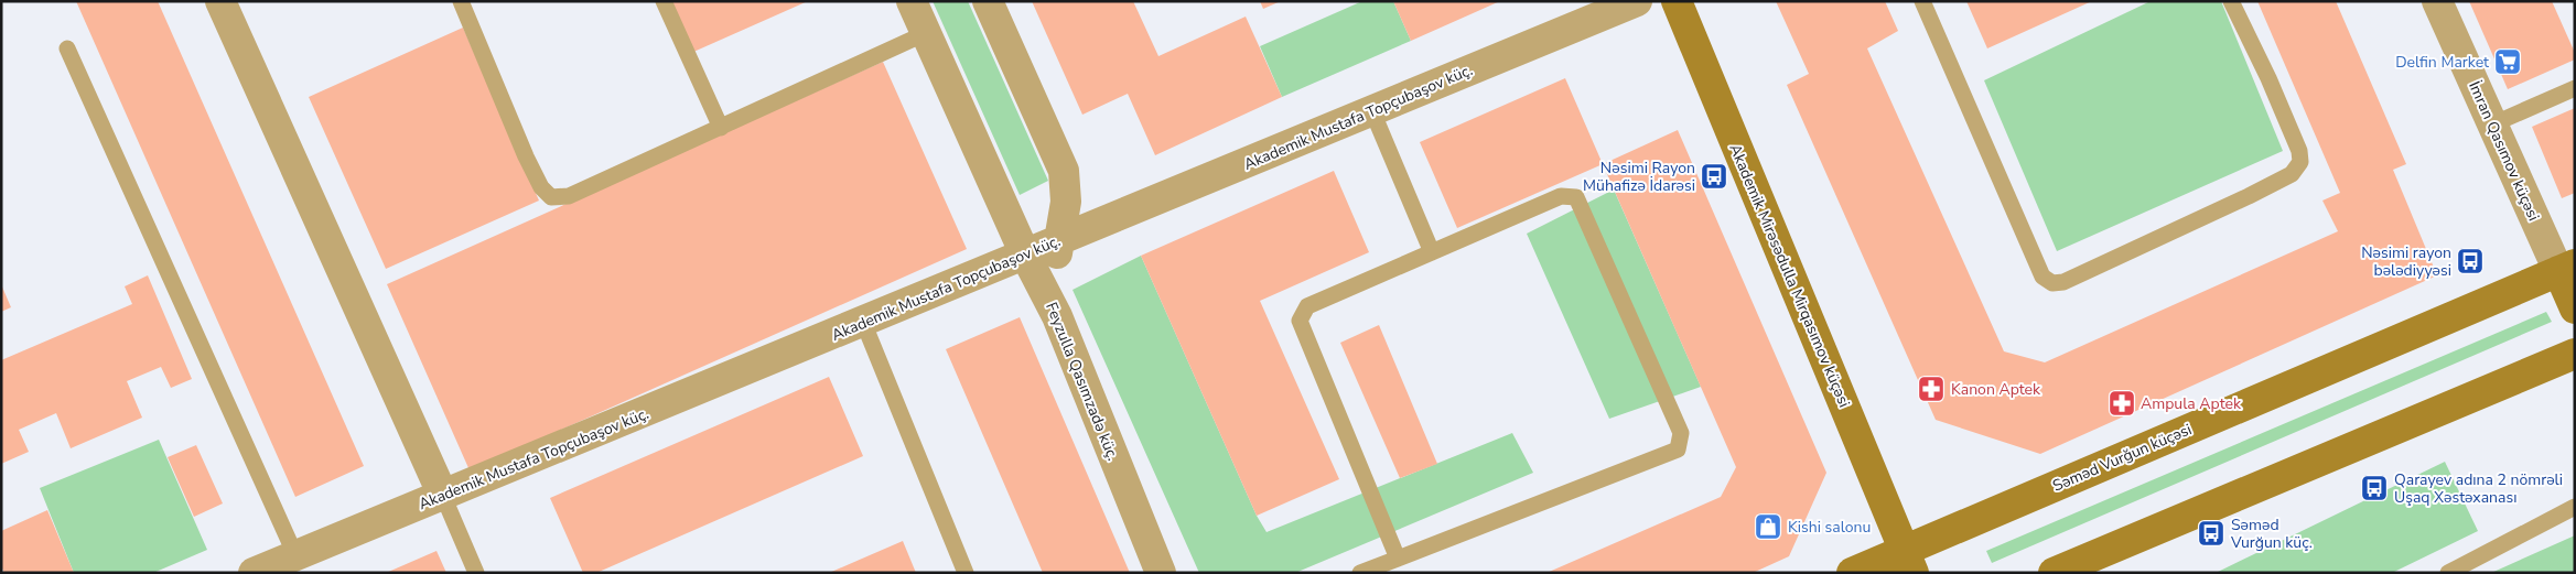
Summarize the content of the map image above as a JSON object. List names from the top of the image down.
{
  "streets": {
    "main road": ["Akademik Mirəsədulla Mirqasımov küçəsi", "Səməd Vurğun küçəsi"],
    "street": ["Akademik Mustafa Topçubaşov küç.", "İmran Qasımov küçəsi", "Feyzulla Qasımzadə küç."]
  },
  "crossings": [
    ["Akademik Mustafa Topçubaşov küç.", "Feyzulla Qasımzadə küç."],
    ["İmran Qasımov küçəsi", "Səməd Vurğun küçəsi"],
    ["Akademik Mirəsədulla Mirqasımov küçəsi", "Səməd Vurğun küçəsi"]
  ],
  "places": {
    "supermarket": ["Delfin Market"],
    "bus stop": [
      "Nəsimi Rayon Mühafizə İdarəsi",
      "Nəsimi rayon bələdiyyəsi",
      "Qarayev adına 2 nömrəli Uşaq Xəstəxanası",
      "Səməd Vurğun küç."
    ],
    "pharmacy": ["Kanon Aptek", "Ampula Aptek"],
    "shop": ["Kishi salonu"]
  }
}
